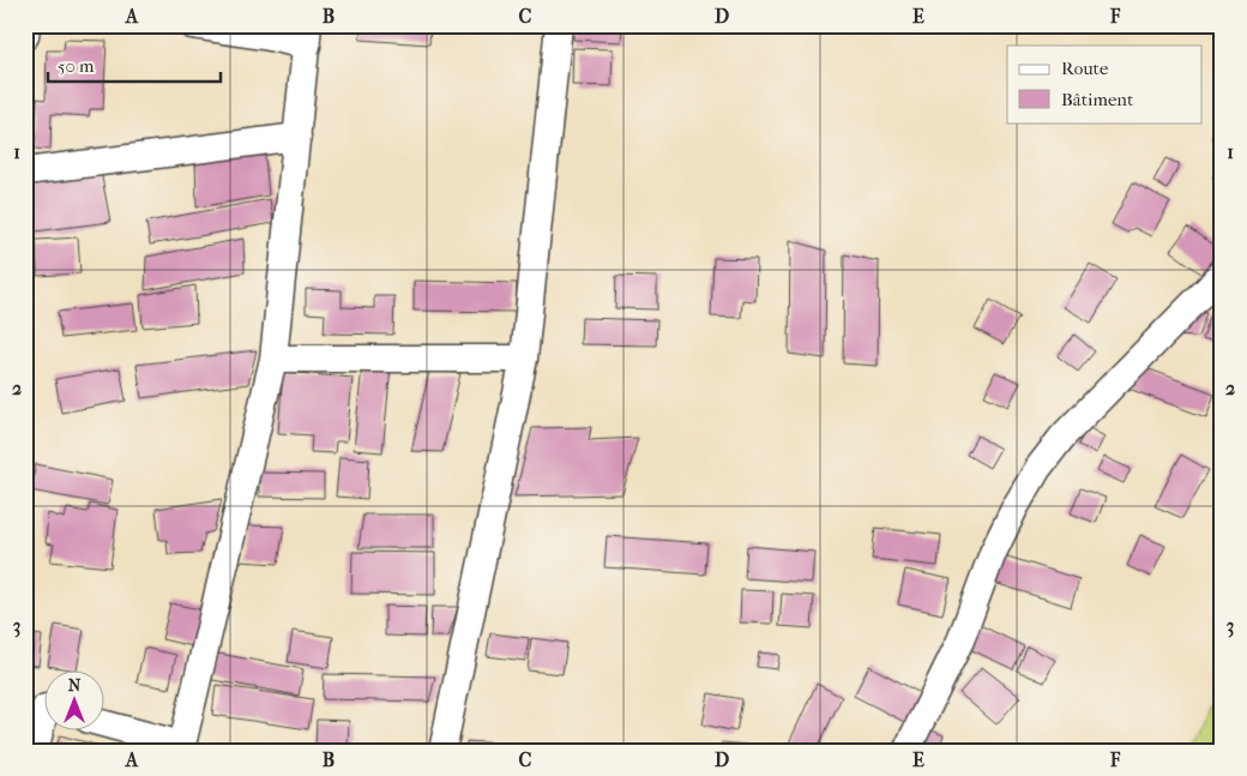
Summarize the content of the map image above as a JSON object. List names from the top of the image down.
{
  "legend": ["Route", "Bâtiment"],
  "scale_bar": "50 m",
  "north": "top",
  "grid": {
    "columns": [
      "A",
      "B",
      "C",
      "D",
      "E",
      "F"
    ],
    "rows": ["1", "2", "3"]
  }
}
